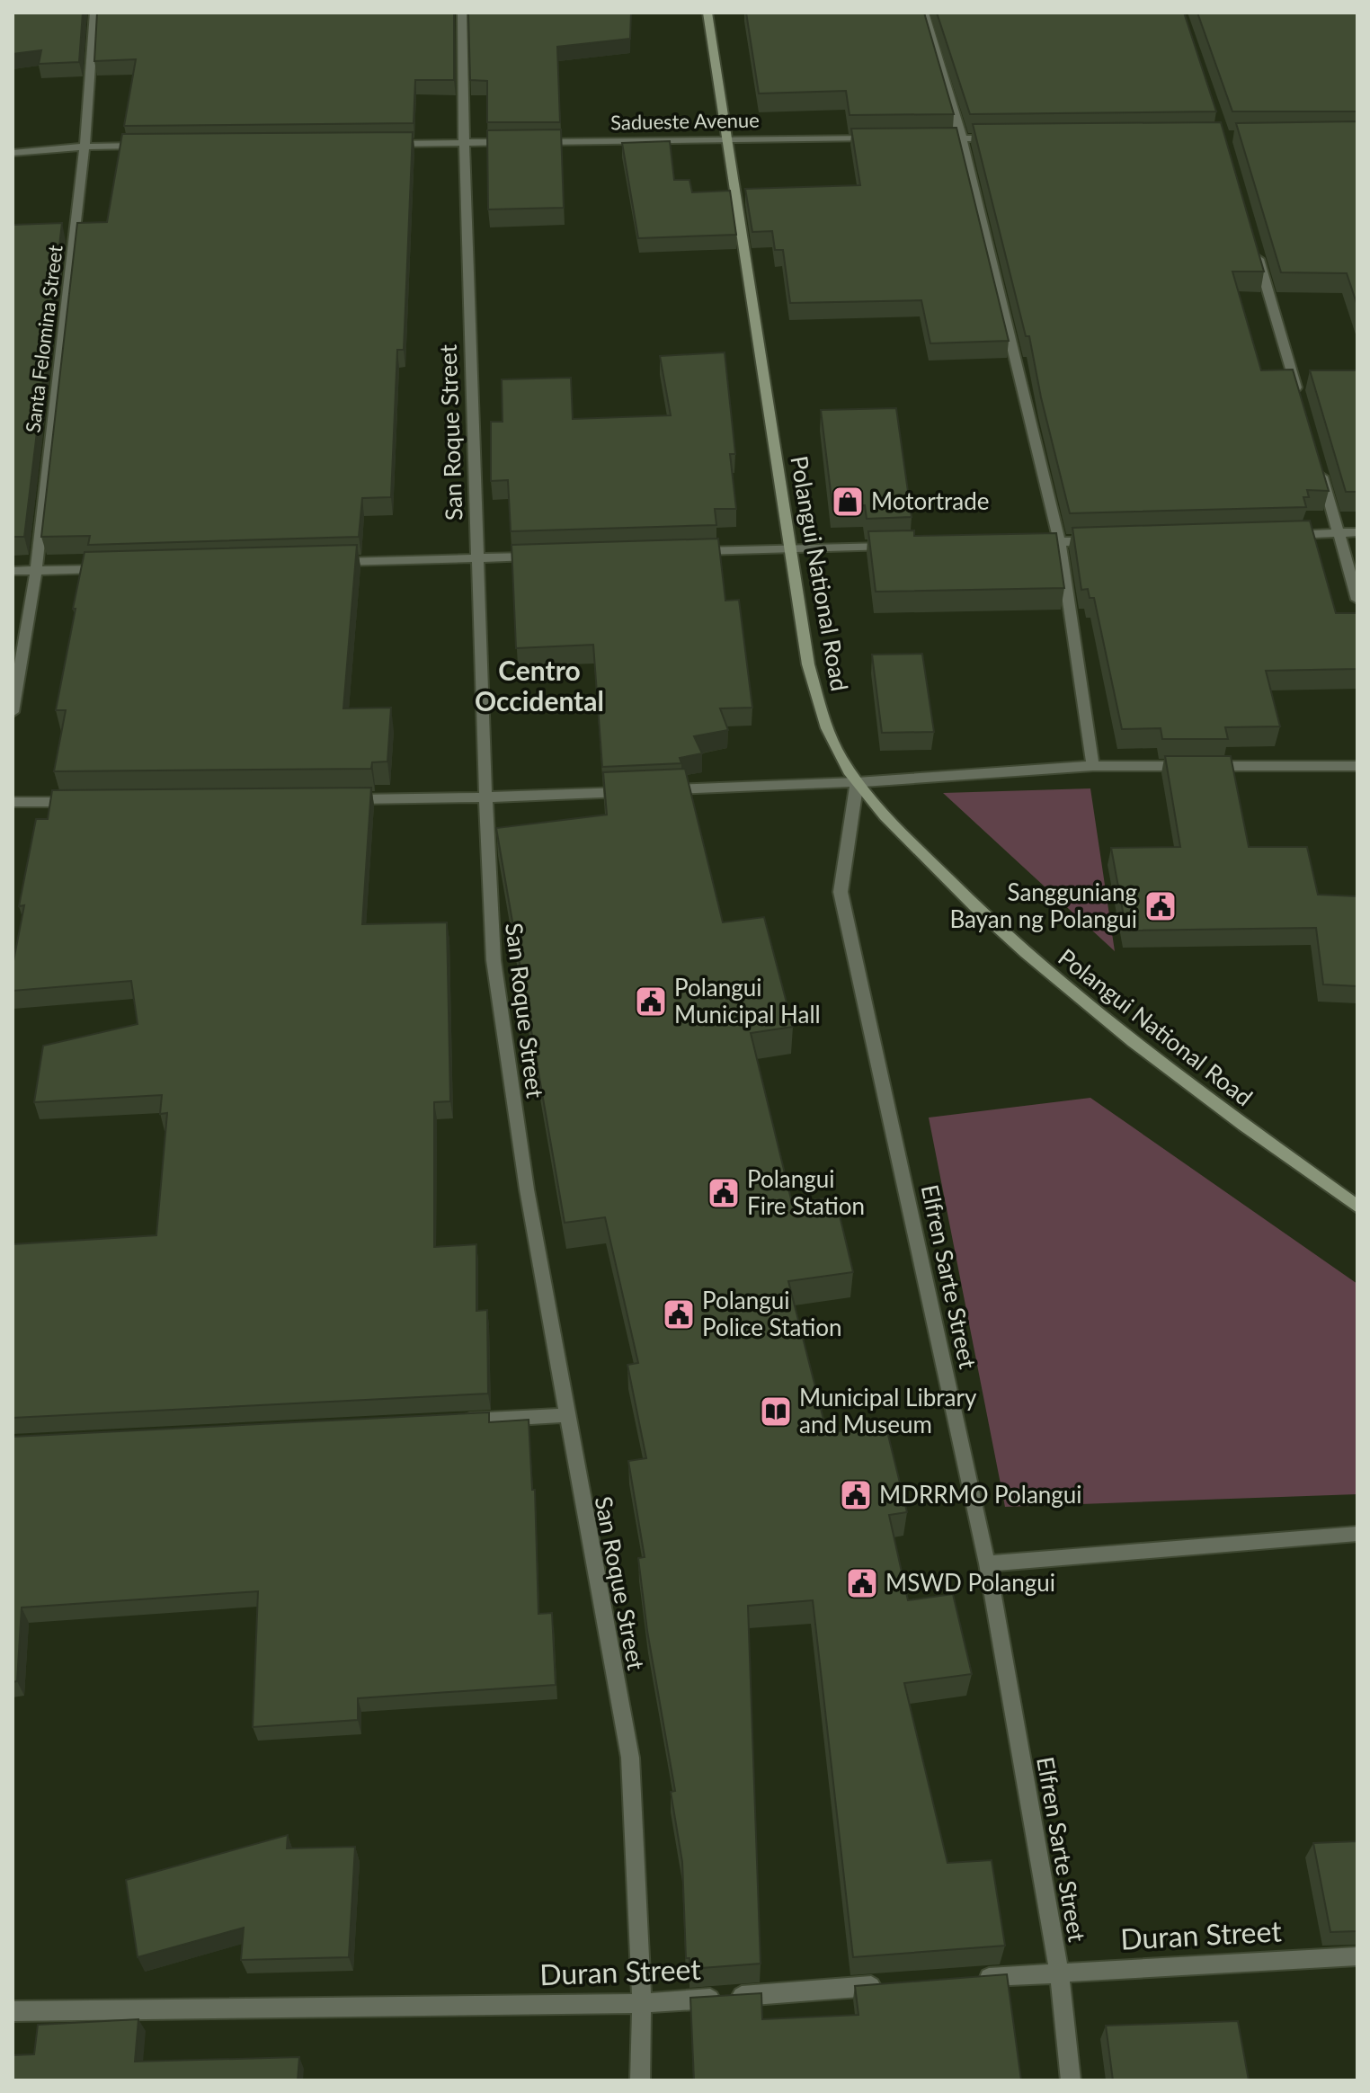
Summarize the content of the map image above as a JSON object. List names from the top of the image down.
{
  "streets": {
    "main road": ["Polangui National Road"],
    "street": [
      "Sadueste Avenue",
      "Santa Felomina Street",
      "San Roque Street",
      "Elfren Sarte Street",
      "Duran Street"
    ]
  },
  "crossings": [
    ["Sadueste Avenue", "Polangui National Road"],
    ["San Roque Street", "Duran Street"],
    ["Polangui National Road", "Elfren Sarte Street"],
    ["Elfren Sarte Street", "Duran Street"]
  ],
  "districts": ["Centro Occidental"],
  "places": {
    "shop": ["Motortrade"],
    "public building": [
      "Sangguniang Bayan ng Polangui",
      "Polangui Municipal Hall",
      "Polangui Fire Station",
      "Polangui Police Station",
      "MDRRMO Polangui",
      "MSWD Polangui"
    ],
    "library": ["Municipal Library and Museum"]
  }
}
